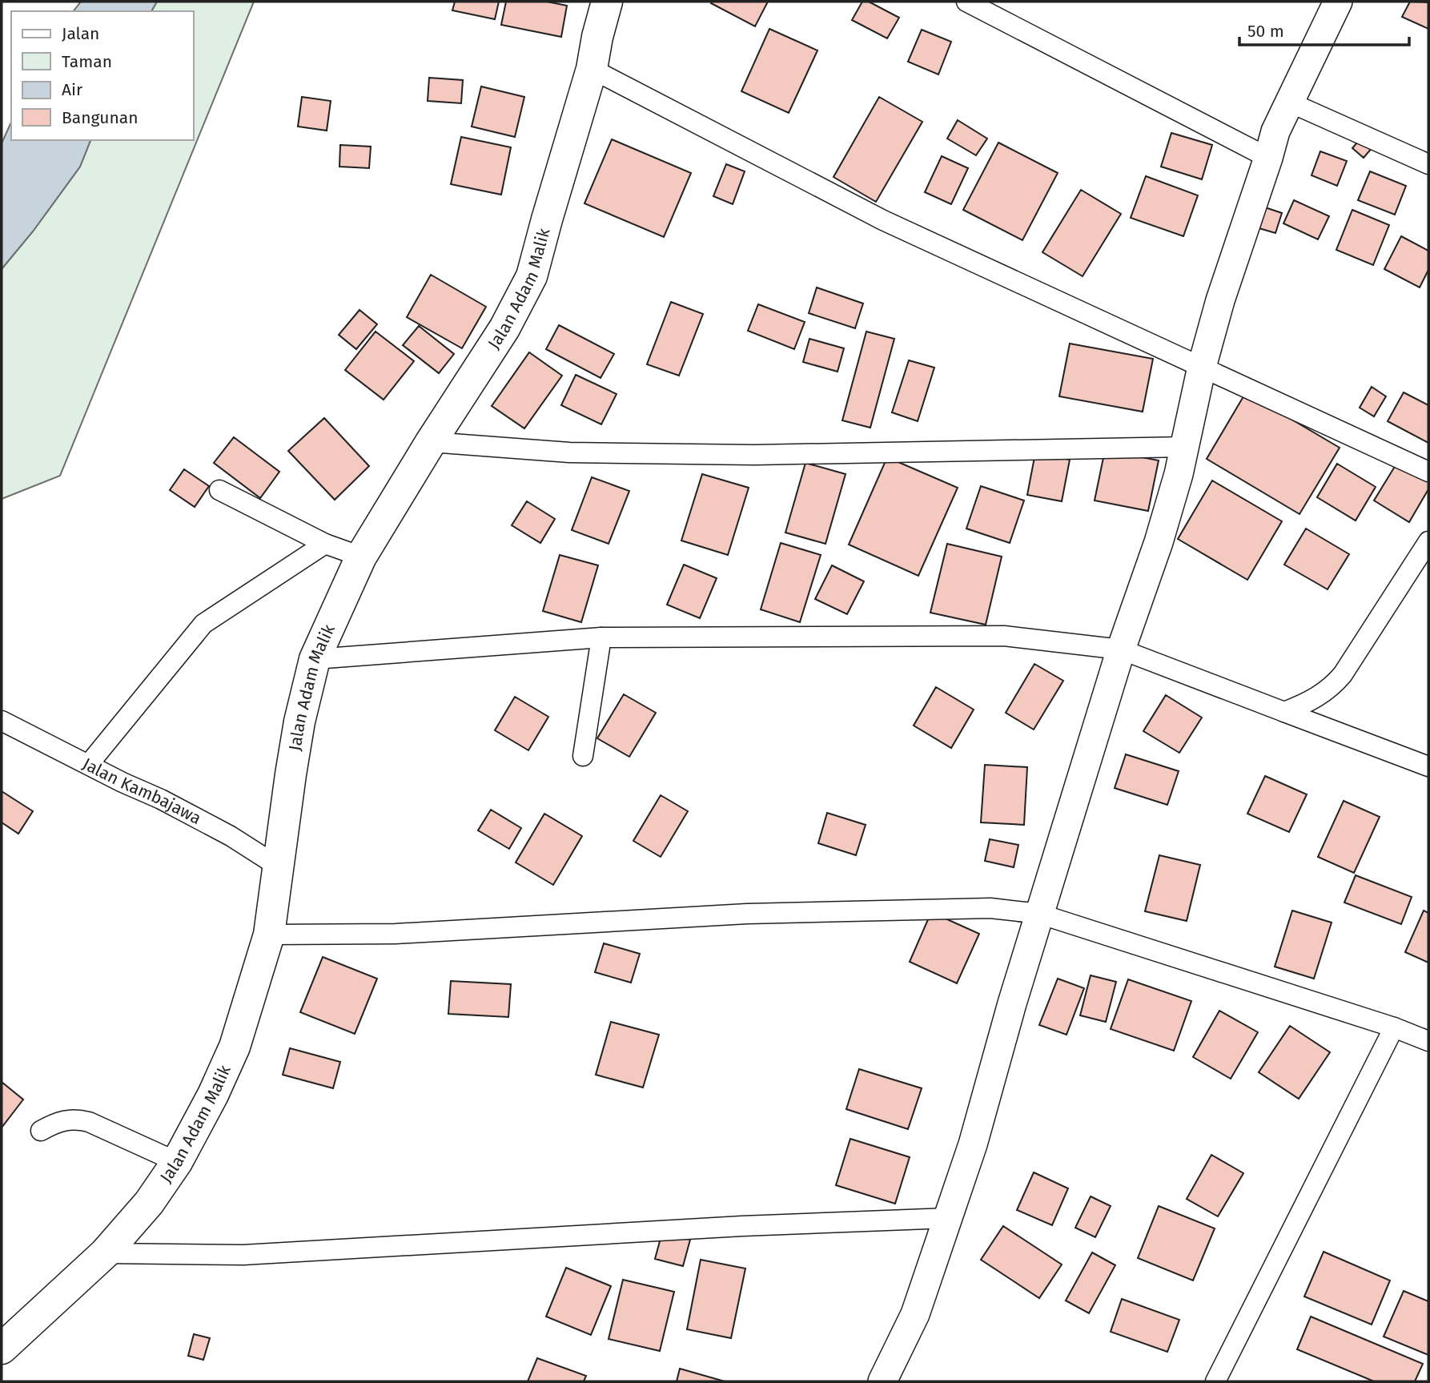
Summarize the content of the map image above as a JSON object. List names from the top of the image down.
{
  "streets": {
    "highway": ["Jalan Adam Malik"],
    "street": ["Jalan Kambajawa"]
  },
  "crossings": [
    ["Jalan Adam Malik", "Jalan Kambajawa"]
  ],
  "legend": [
    "Jalan",
    "Taman",
    "Air",
    "Bangunan"
  ],
  "scale_bar": "50 m"
}
